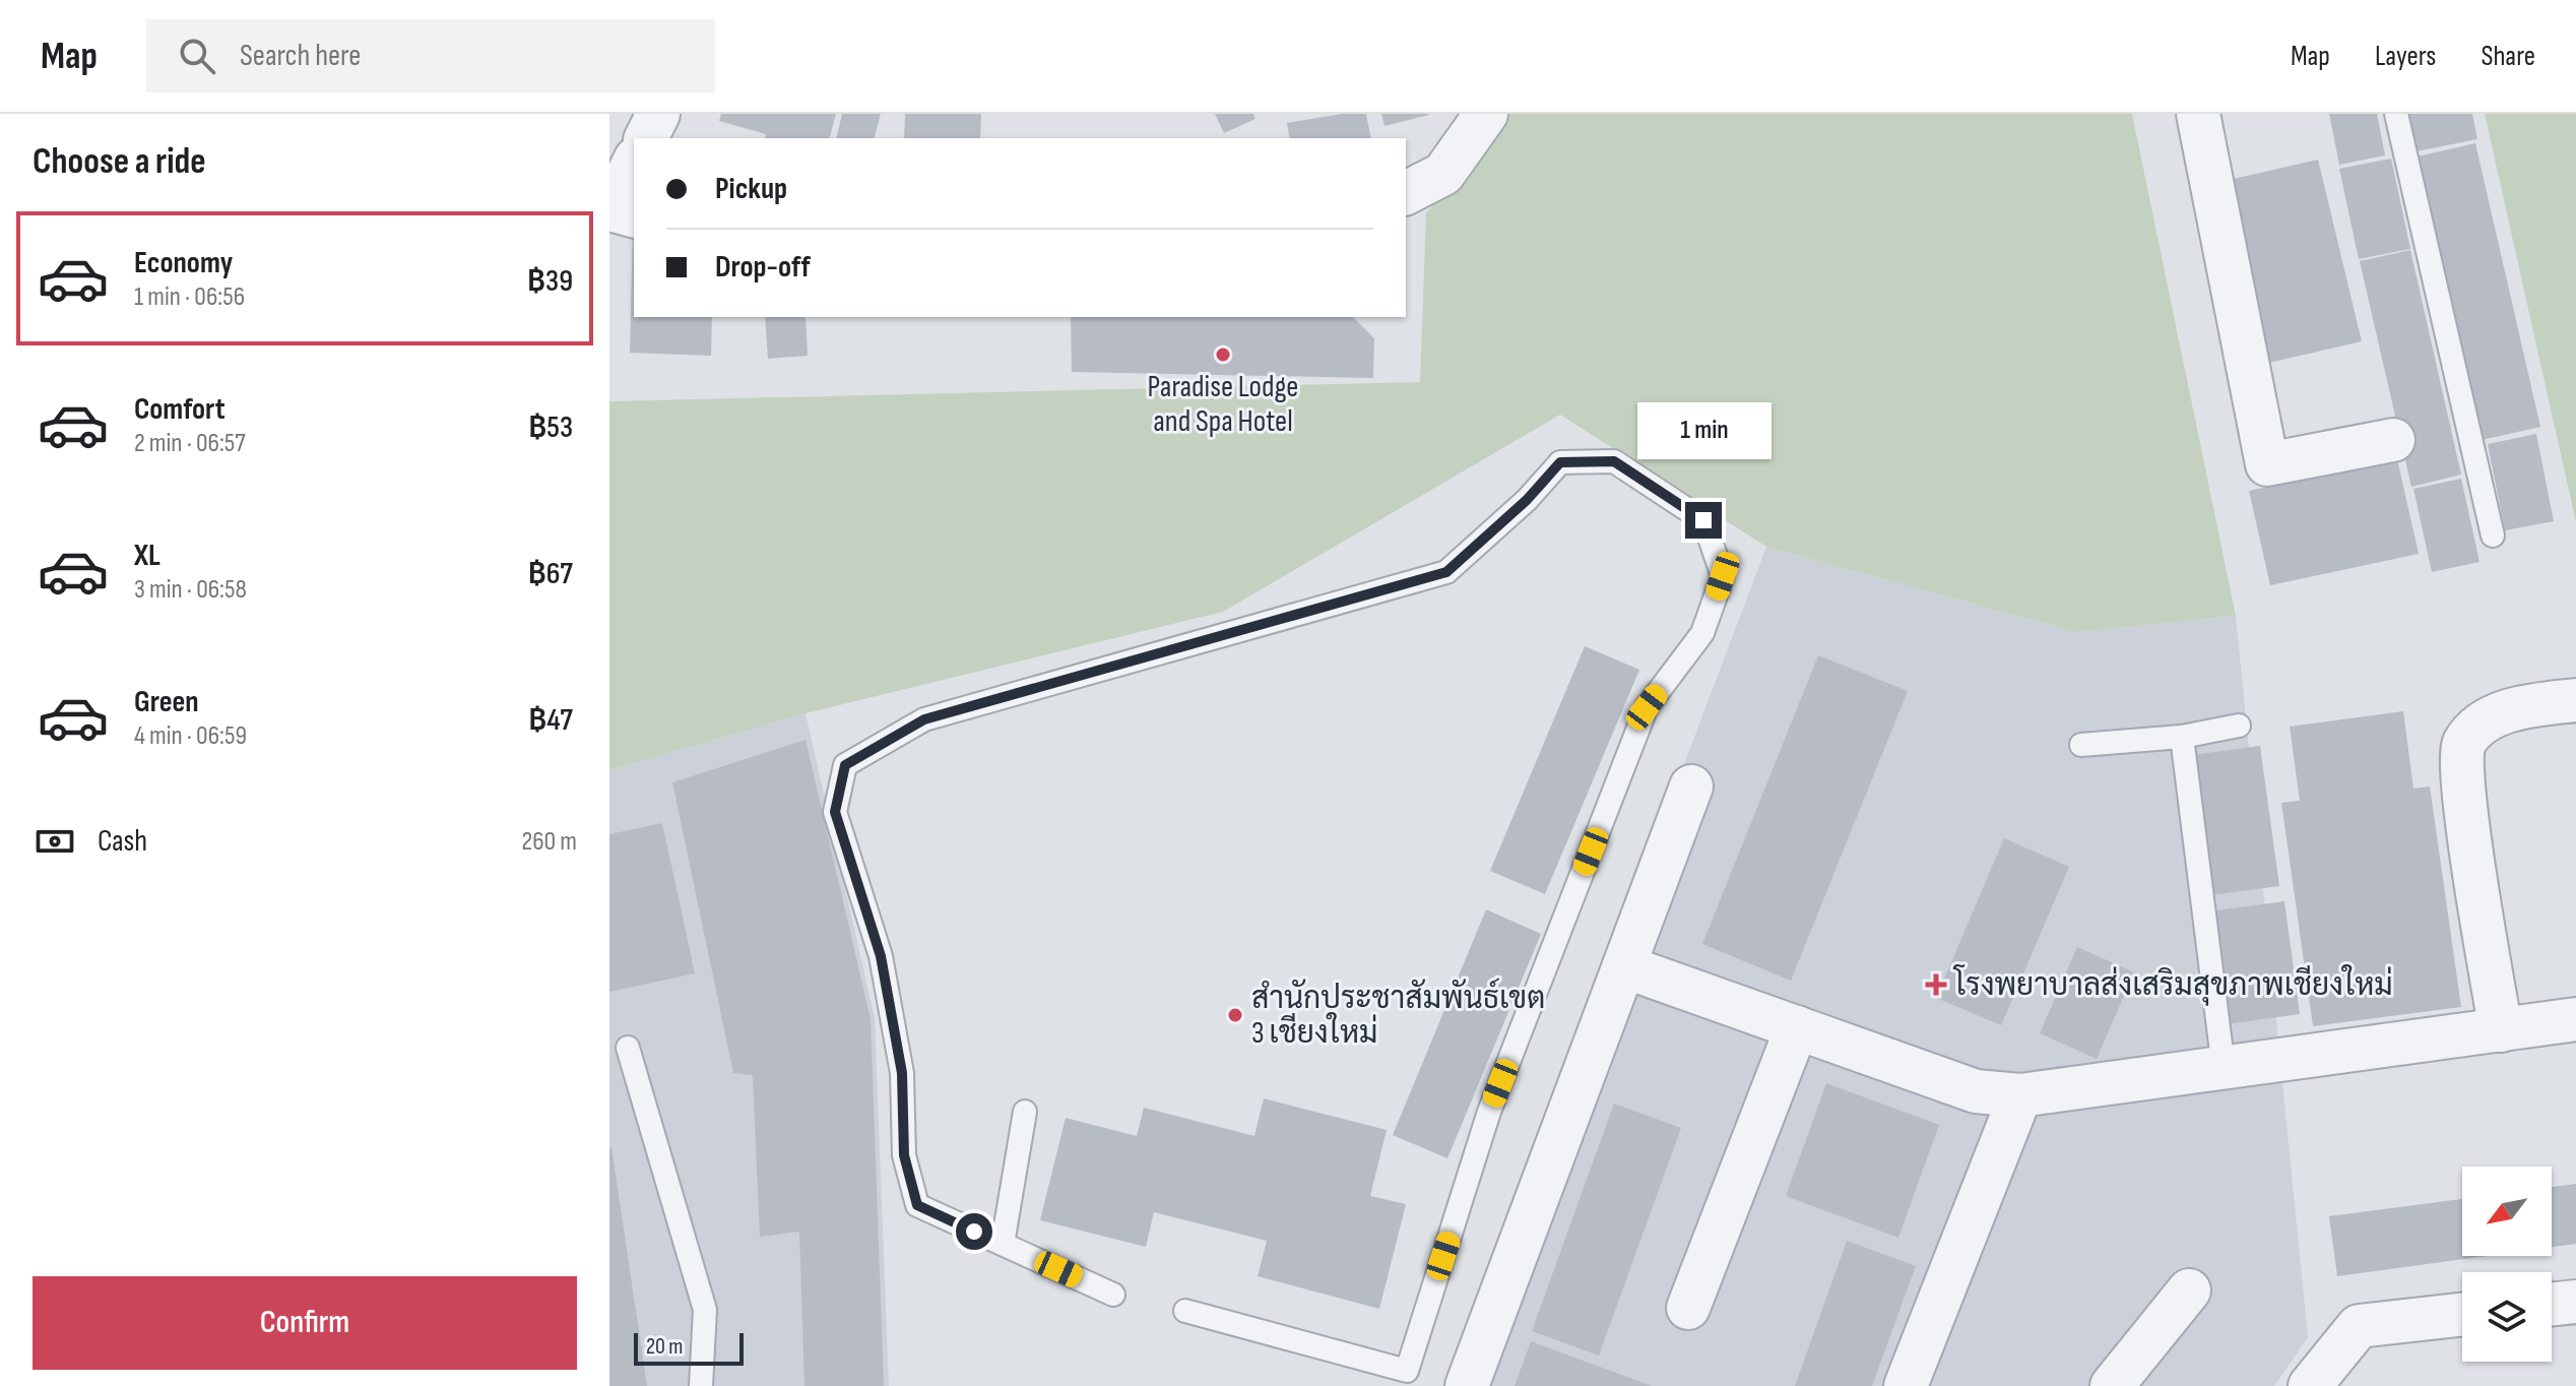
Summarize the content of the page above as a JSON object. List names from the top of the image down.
{
  "places": {
    "other": ["Paradise Lodge and Spa Hotel", "สำนักประชาสัมพันธ์เขต 3 เชียงใหม่"],
    "health": ["โรงพยาบาลส่งเสริมสุขภาพเชียงใหม่"]
  },
  "scale_bar": "20 m",
  "north": "bottom left",
  "page": {
    "header": "Map",
    "search": "Search here",
    "nav": ["Map", "Layers", "Share"],
    "heading": "Choose a ride",
    "banner": ["Pickup", "Drop-off"],
    "list": [
      {
        "name": "Economy",
        "note": "1 min · 06:56",
        "value": "฿39"
      },
      {
        "name": "Comfort",
        "note": "2 min · 06:57",
        "value": "฿53"
      },
      {
        "name": "XL",
        "note": "3 min · 06:58",
        "value": "฿67"
      },
      {
        "name": "Green",
        "note": "4 min · 06:59",
        "value": "฿47"
      }
    ],
    "bubble": "1 min",
    "pay": ["Cash", "260 m"],
    "buttons": "Confirm",
    "scale": "20 m"
  }
}
